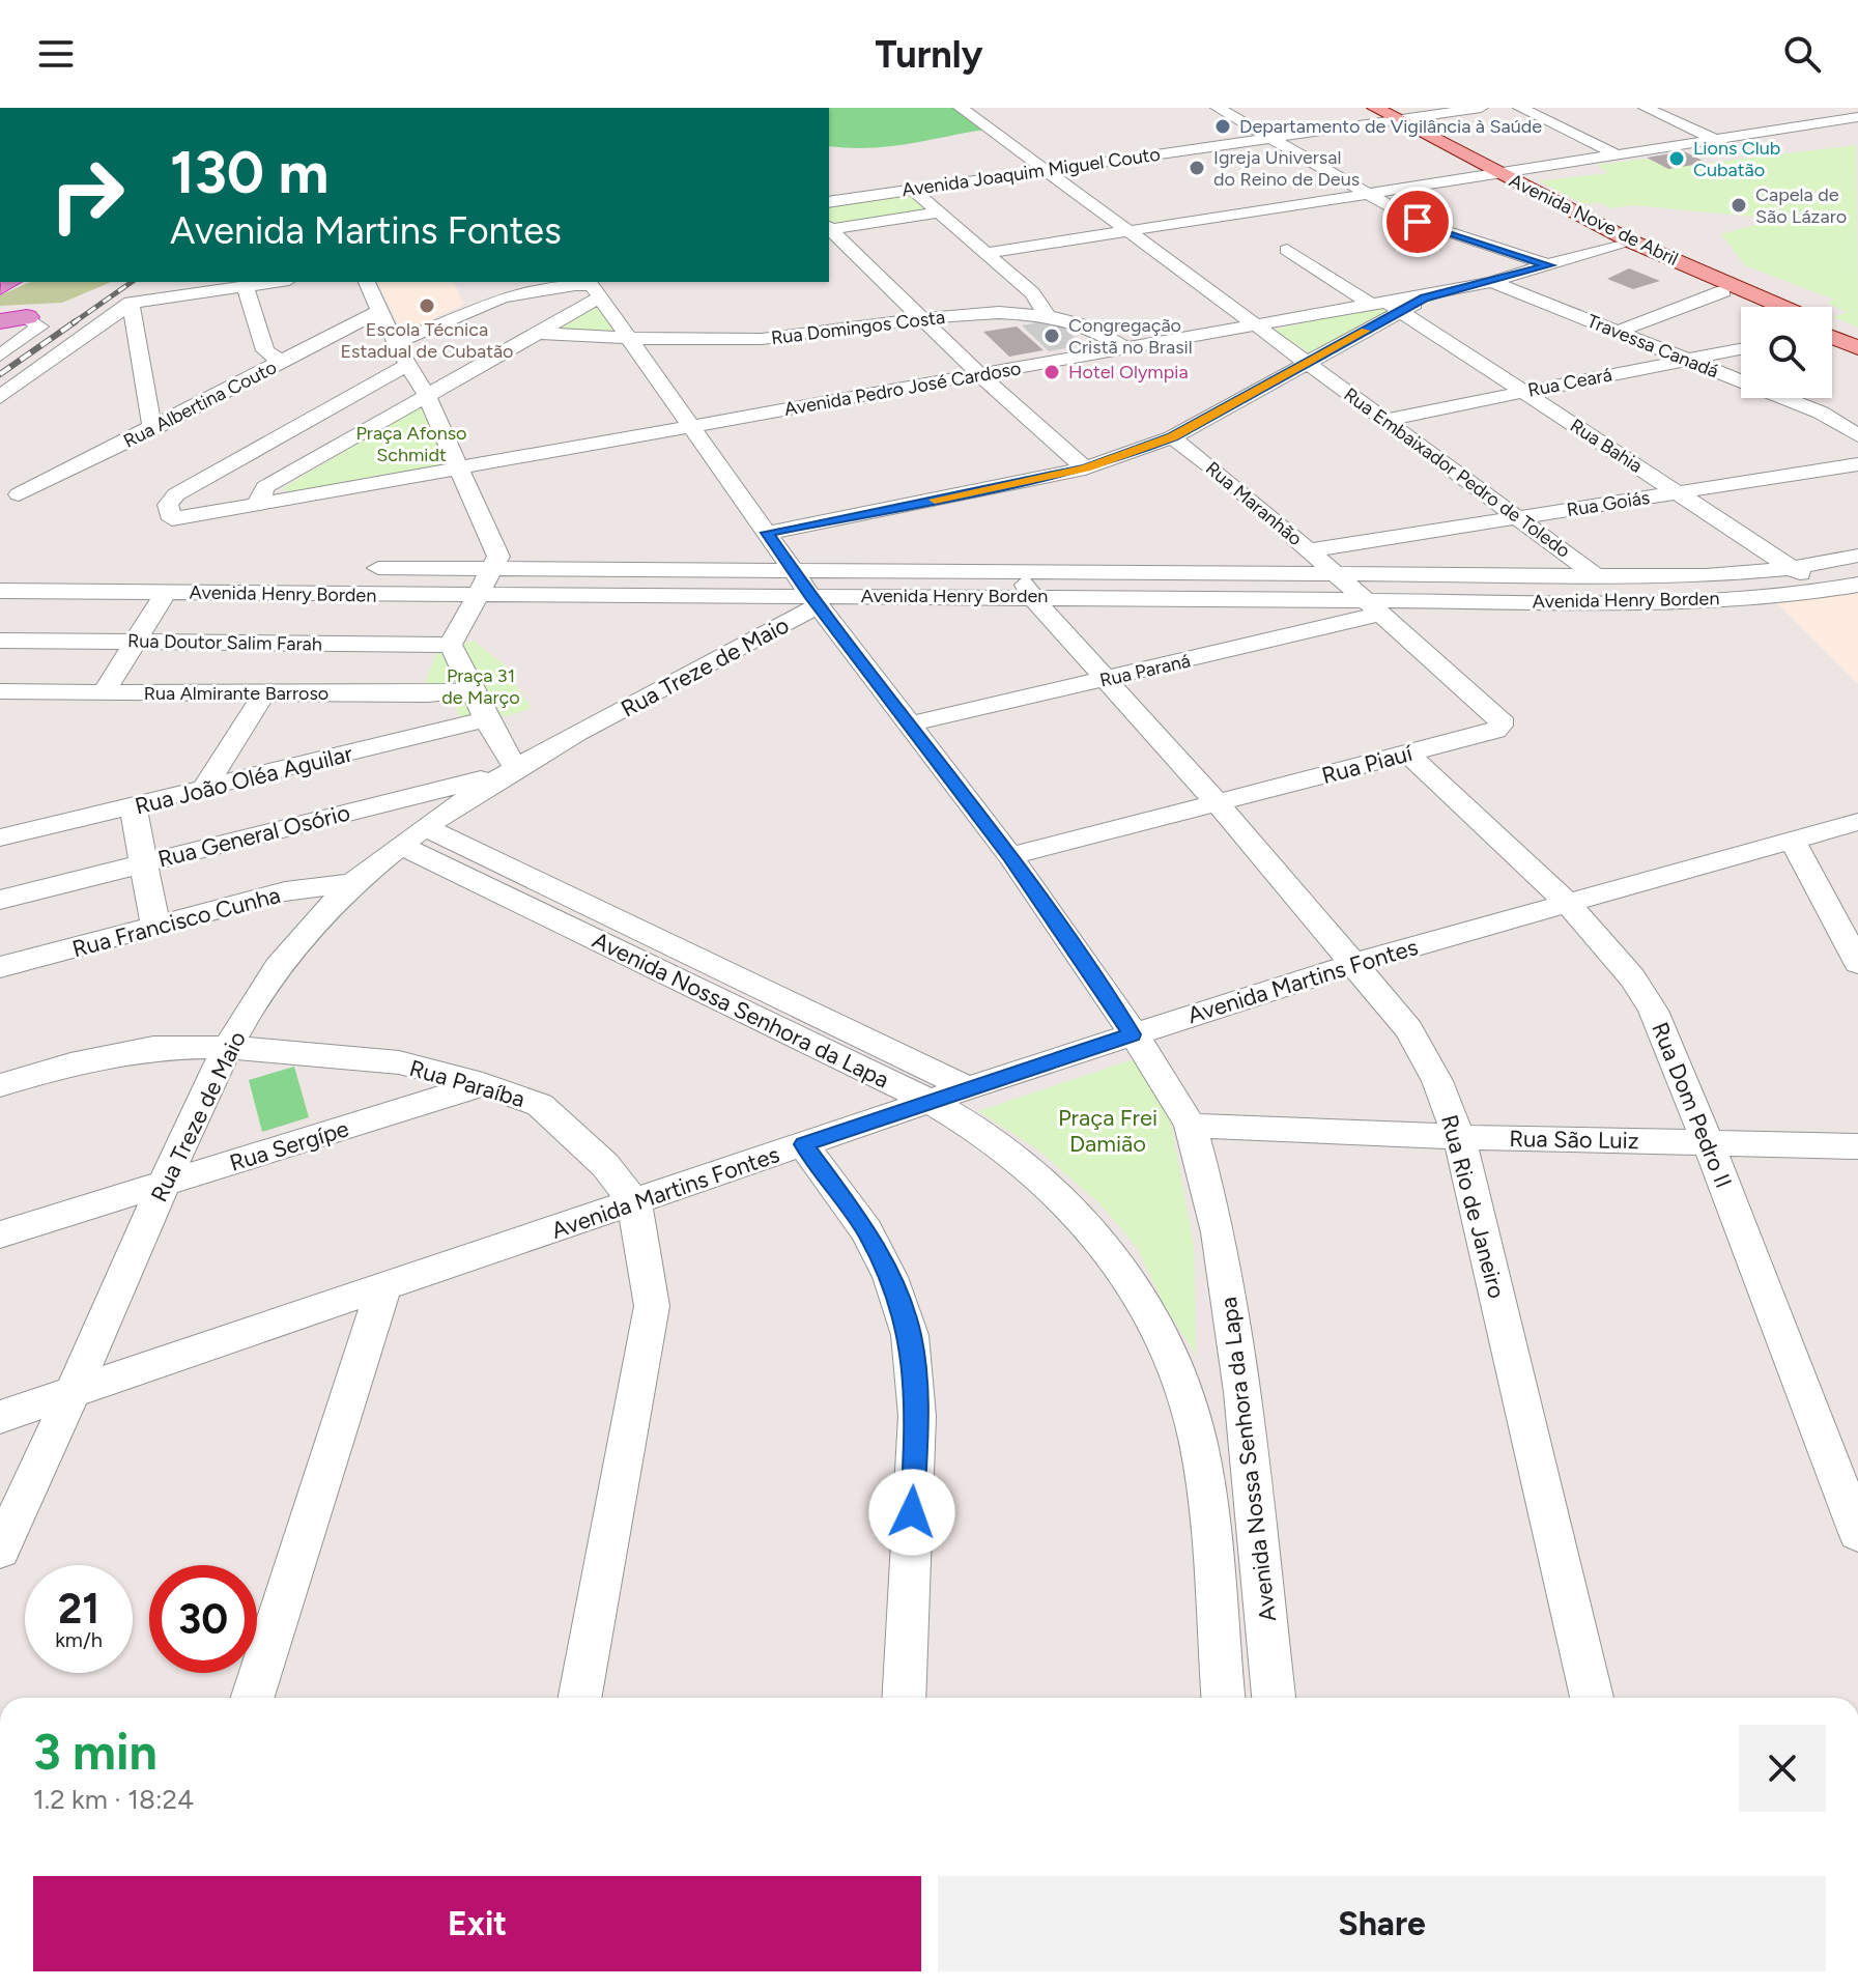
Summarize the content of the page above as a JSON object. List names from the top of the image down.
{
  "streets": {
    "main road": ["Avenida Nove de Abril"],
    "street": [
      "Avenida Joaquim Miguel Couto",
      "Rua Domingos Costa",
      "Travessa Canadá",
      "Rua Ceará",
      "Avenida Pedro José Cardoso",
      "Rua Albertina Couto",
      "Rua Bahia",
      "Rua Embaixador Pedro de Toledo",
      "Rua Maranhão",
      "Rua Goiás",
      "Avenida Henry Borden",
      "Rua Doutor Salim Farah",
      "Rua Treze de Maio",
      "Rua Paraná",
      "Rua Almirante Barroso",
      "Rua Piauí",
      "Rua João Oléa Aguilar",
      "Rua General Osório",
      "Rua Francisco Cunha",
      "Avenida Martins Fontes",
      "Avenida Nossa Senhora da Lapa",
      "Rua Paraíba",
      "Rua Dom Pedro II",
      "Rua São Luiz",
      "Rua Sergípe",
      "Rua Rio de Janeiro"
    ]
  },
  "crossings": [
    ["Avenida Joaquim Miguel Couto", "Avenida Nove de Abril"],
    ["Avenida Joaquim Miguel Couto", "Rua Embaixador Pedro de Toledo"],
    ["Avenida Nove de Abril", "Avenida Pedro José Cardoso"],
    ["Rua Domingos Costa", "Avenida Pedro José Cardoso"],
    ["Rua Domingos Costa", "Avenida Nossa Senhora da Lapa"],
    ["Travessa Canadá", "Rua Ceará"],
    ["Travessa Canadá", "Avenida Pedro José Cardoso"],
    ["Rua Ceará", "Rua Bahia"],
    ["Rua Ceará", "Rua Embaixador Pedro de Toledo"],
    ["Avenida Pedro José Cardoso", "Rua Bahia"],
    ["Avenida Pedro José Cardoso", "Rua Embaixador Pedro de Toledo"],
    ["Avenida Pedro José Cardoso", "Avenida Nossa Senhora da Lapa"],
    ["Rua Bahia", "Rua Goiás"],
    ["Rua Bahia", "Avenida Henry Borden"],
    ["Rua Embaixador Pedro de Toledo", "Rua Goiás"],
    ["Rua Embaixador Pedro de Toledo", "Avenida Henry Borden"],
    ["Rua Maranhão", "Rua Goiás"],
    ["Rua Maranhão", "Avenida Henry Borden"],
    ["Rua Maranhão", "Rua Piauí"],
    ["Avenida Henry Borden", "Rua Treze de Maio"],
    ["Avenida Henry Borden", "Rua Paraná"],
    ["Avenida Henry Borden", "Rua Piauí"],
    ["Avenida Henry Borden", "Avenida Nossa Senhora da Lapa"],
    ["Avenida Henry Borden", "Rua Rio de Janeiro"],
    ["Rua Treze de Maio", "Rua General Osório"],
    ["Rua Treze de Maio", "Rua Francisco Cunha"],
    ["Rua Treze de Maio", "Avenida Martins Fontes"],
    ["Rua Treze de Maio", "Avenida Nossa Senhora da Lapa"],
    ["Rua Treze de Maio", "Rua Paraíba"],
    ["Rua Treze de Maio", "Rua Sergípe"],
    ["Rua Paraná", "Rua Piauí"],
    ["Rua Paraná", "Avenida Nossa Senhora da Lapa"],
    ["Rua Paraná", "Rua Rio de Janeiro"],
    ["Rua Piauí", "Avenida Nossa Senhora da Lapa"],
    ["Rua Piauí", "Rua Dom Pedro II"],
    ["Rua Piauí", "Rua Rio de Janeiro"],
    ["Avenida Martins Fontes", "Avenida Nossa Senhora da Lapa"],
    ["Avenida Martins Fontes", "Rua Paraíba"],
    ["Avenida Martins Fontes", "Rua Dom Pedro II"],
    ["Avenida Martins Fontes", "Rua Rio de Janeiro"],
    ["Avenida Nossa Senhora da Lapa", "Rua São Luiz"],
    ["Rua Paraíba", "Rua Sergípe"],
    ["Rua Dom Pedro II", "Rua São Luiz"],
    ["Rua São Luiz", "Rua Rio de Janeiro"]
  ],
  "parks": ["Praça Afonso Schmidt", "Praça 31 de Março", "Praça Frei Damião"],
  "places": [
    "Departamento de Vigilância à Saúde",
    "Lions Club Cubatão",
    "Igreja Universal do Reino de Deus",
    "Capela de São Lázaro",
    "Escola Técnica Estadual de Cubatão",
    "Congregação Cristã no Brasil",
    "Hotel Olympia"
  ],
  "page": {
    "header": "Turnly",
    "turn": ["130 m", "Avenida Martins Fontes"],
    "speed": "21 km/h",
    "limit": "30",
    "heading": ["3 min", "1.2 km · 18:24"],
    "buttons": ["Exit", "Share"]
  }
}
